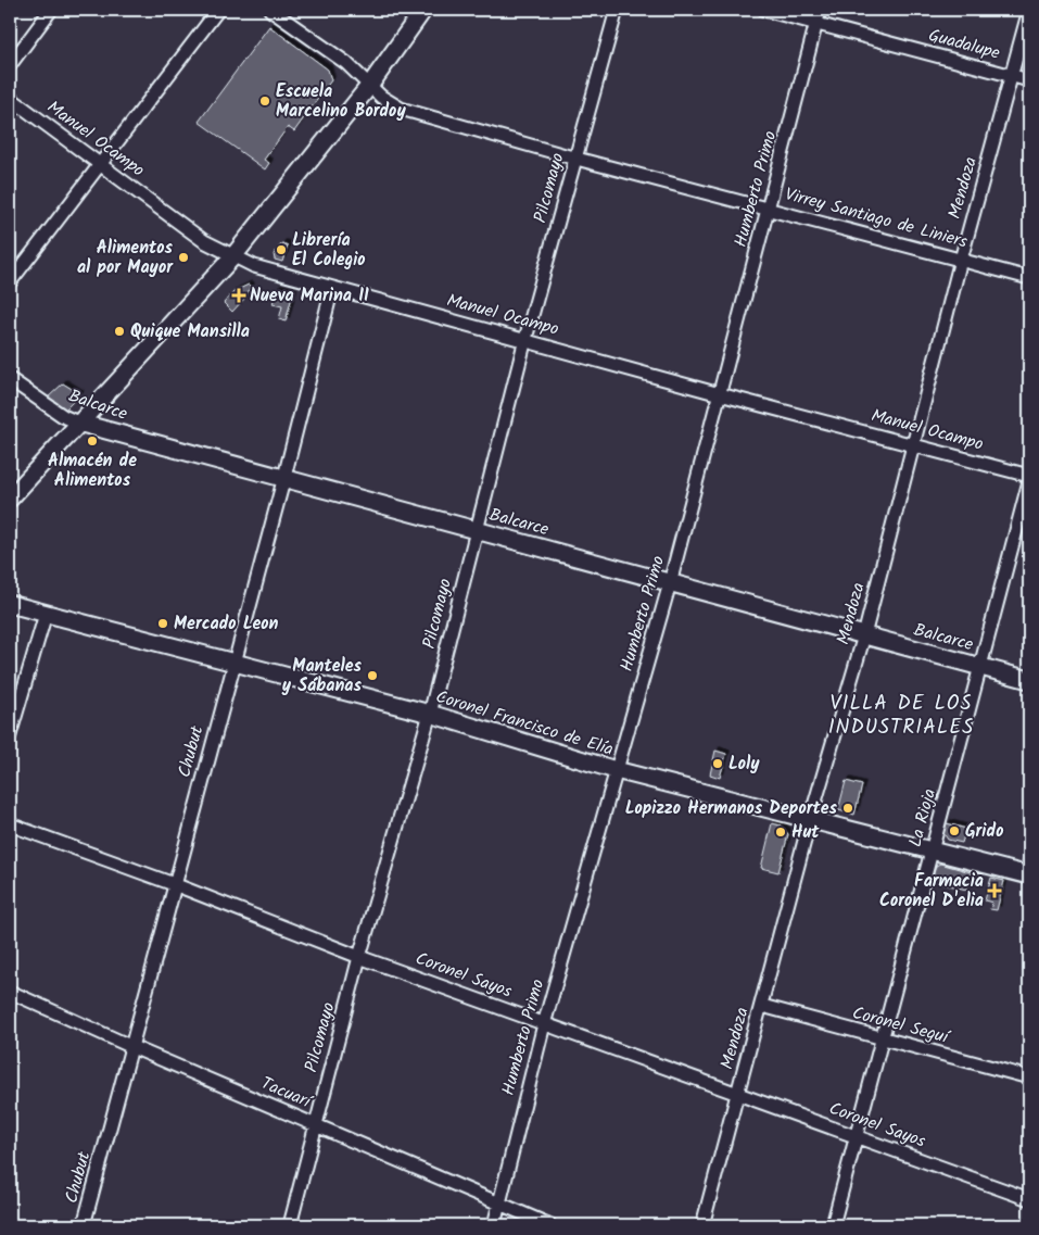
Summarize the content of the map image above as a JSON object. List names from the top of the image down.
{
  "streets": {
    "street": [
      "Guadalupe",
      "Manuel Ocampo",
      "Pilcomayo",
      "Mendoza",
      "Humberto Primo",
      "Virrey Santiago de Liniers",
      "Balcarce",
      "Coronel Francisco de Elía",
      "Chubut",
      "La Rioja",
      "Coronel Sayos",
      "Coronel Seguí",
      "Tacuarí"
    ]
  },
  "crossings": [
    ["Guadalupe", "Mendoza"],
    ["Guadalupe", "Humberto Primo"],
    ["Manuel Ocampo", "Pilcomayo"],
    ["Manuel Ocampo", "Mendoza"],
    ["Manuel Ocampo", "Humberto Primo"],
    ["Manuel Ocampo", "Chubut"],
    ["Pilcomayo", "Virrey Santiago de Liniers"],
    ["Pilcomayo", "Balcarce"],
    ["Pilcomayo", "Coronel Francisco de Elía"],
    ["Pilcomayo", "Coronel Sayos"],
    ["Pilcomayo", "Tacuarí"],
    ["Mendoza", "Virrey Santiago de Liniers"],
    ["Mendoza", "Balcarce"],
    ["Mendoza", "Coronel Francisco de Elía"],
    ["Mendoza", "Coronel Sayos"],
    ["Mendoza", "Coronel Seguí"],
    ["Humberto Primo", "Virrey Santiago de Liniers"],
    ["Humberto Primo", "Balcarce"],
    ["Humberto Primo", "Coronel Francisco de Elía"],
    ["Humberto Primo", "Coronel Sayos"],
    ["Humberto Primo", "Tacuarí"],
    ["Balcarce", "Chubut"],
    ["Balcarce", "La Rioja"],
    ["Coronel Francisco de Elía", "Chubut"],
    ["Coronel Francisco de Elía", "La Rioja"],
    ["Chubut", "Coronel Sayos"],
    ["Chubut", "Tacuarí"],
    ["La Rioja", "Coronel Sayos"],
    ["La Rioja", "Coronel Seguí"]
  ],
  "districts": ["VILLA DE LOS INDUSTRIALES"],
  "places": {
    "other": [
      "Escuela Marcelino Bordoy",
      "Librería El Colegio",
      "Alimentos al por Mayor",
      "Quique Mansilla",
      "Almacén de Alimentos",
      "Mercado Leon",
      "Manteles y Sábanas",
      "Loly",
      "Lopizzo Hermanos Deportes",
      "Grido",
      "Hut"
    ],
    "health": ["Nueva Marina II", "Farmacia Coronel D'elia"]
  }
}
